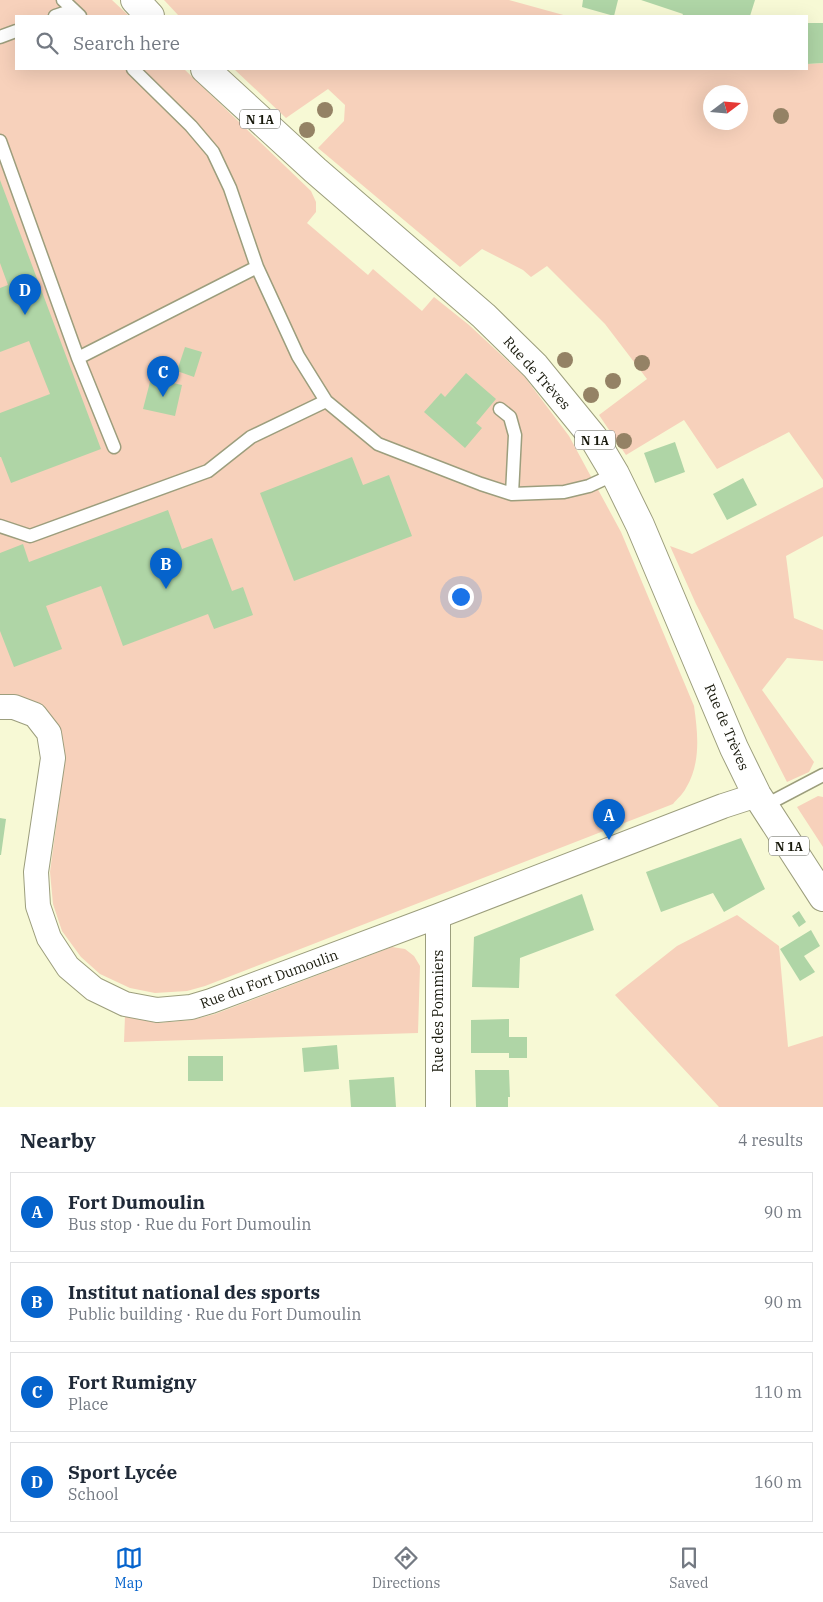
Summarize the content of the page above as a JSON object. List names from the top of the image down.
{
  "streets": {
    "main road": ["N 1A", "Rue de Trèves"],
    "street": ["Rue du Fort Dumoulin", "Rue des Pommiers"]
  },
  "crossings": [
    ["Rue de Trèves", "Rue du Fort Dumoulin"],
    ["Rue du Fort Dumoulin", "Rue des Pommiers"]
  ],
  "north": "right",
  "page": {
    "search": "Search here",
    "pins": [
      "D",
      "C",
      "B",
      "A"
    ],
    "heading": ["Nearby", "4 results"],
    "list": [
      {
        "mark": "A",
        "name": "Fort Dumoulin",
        "note": "Bus stop · Rue du Fort Dumoulin",
        "value": "90 m"
      },
      {
        "mark": "B",
        "name": "Institut national des sports",
        "note": "Public building · Rue du Fort Dumoulin",
        "value": "90 m"
      },
      {
        "mark": "C",
        "name": "Fort Rumigny",
        "note": "Place",
        "value": "110 m"
      },
      {
        "mark": "D",
        "name": "Sport Lycée",
        "note": "School",
        "value": "160 m"
      }
    ],
    "nav": ["Map", "Directions", "Saved"]
  }
}
